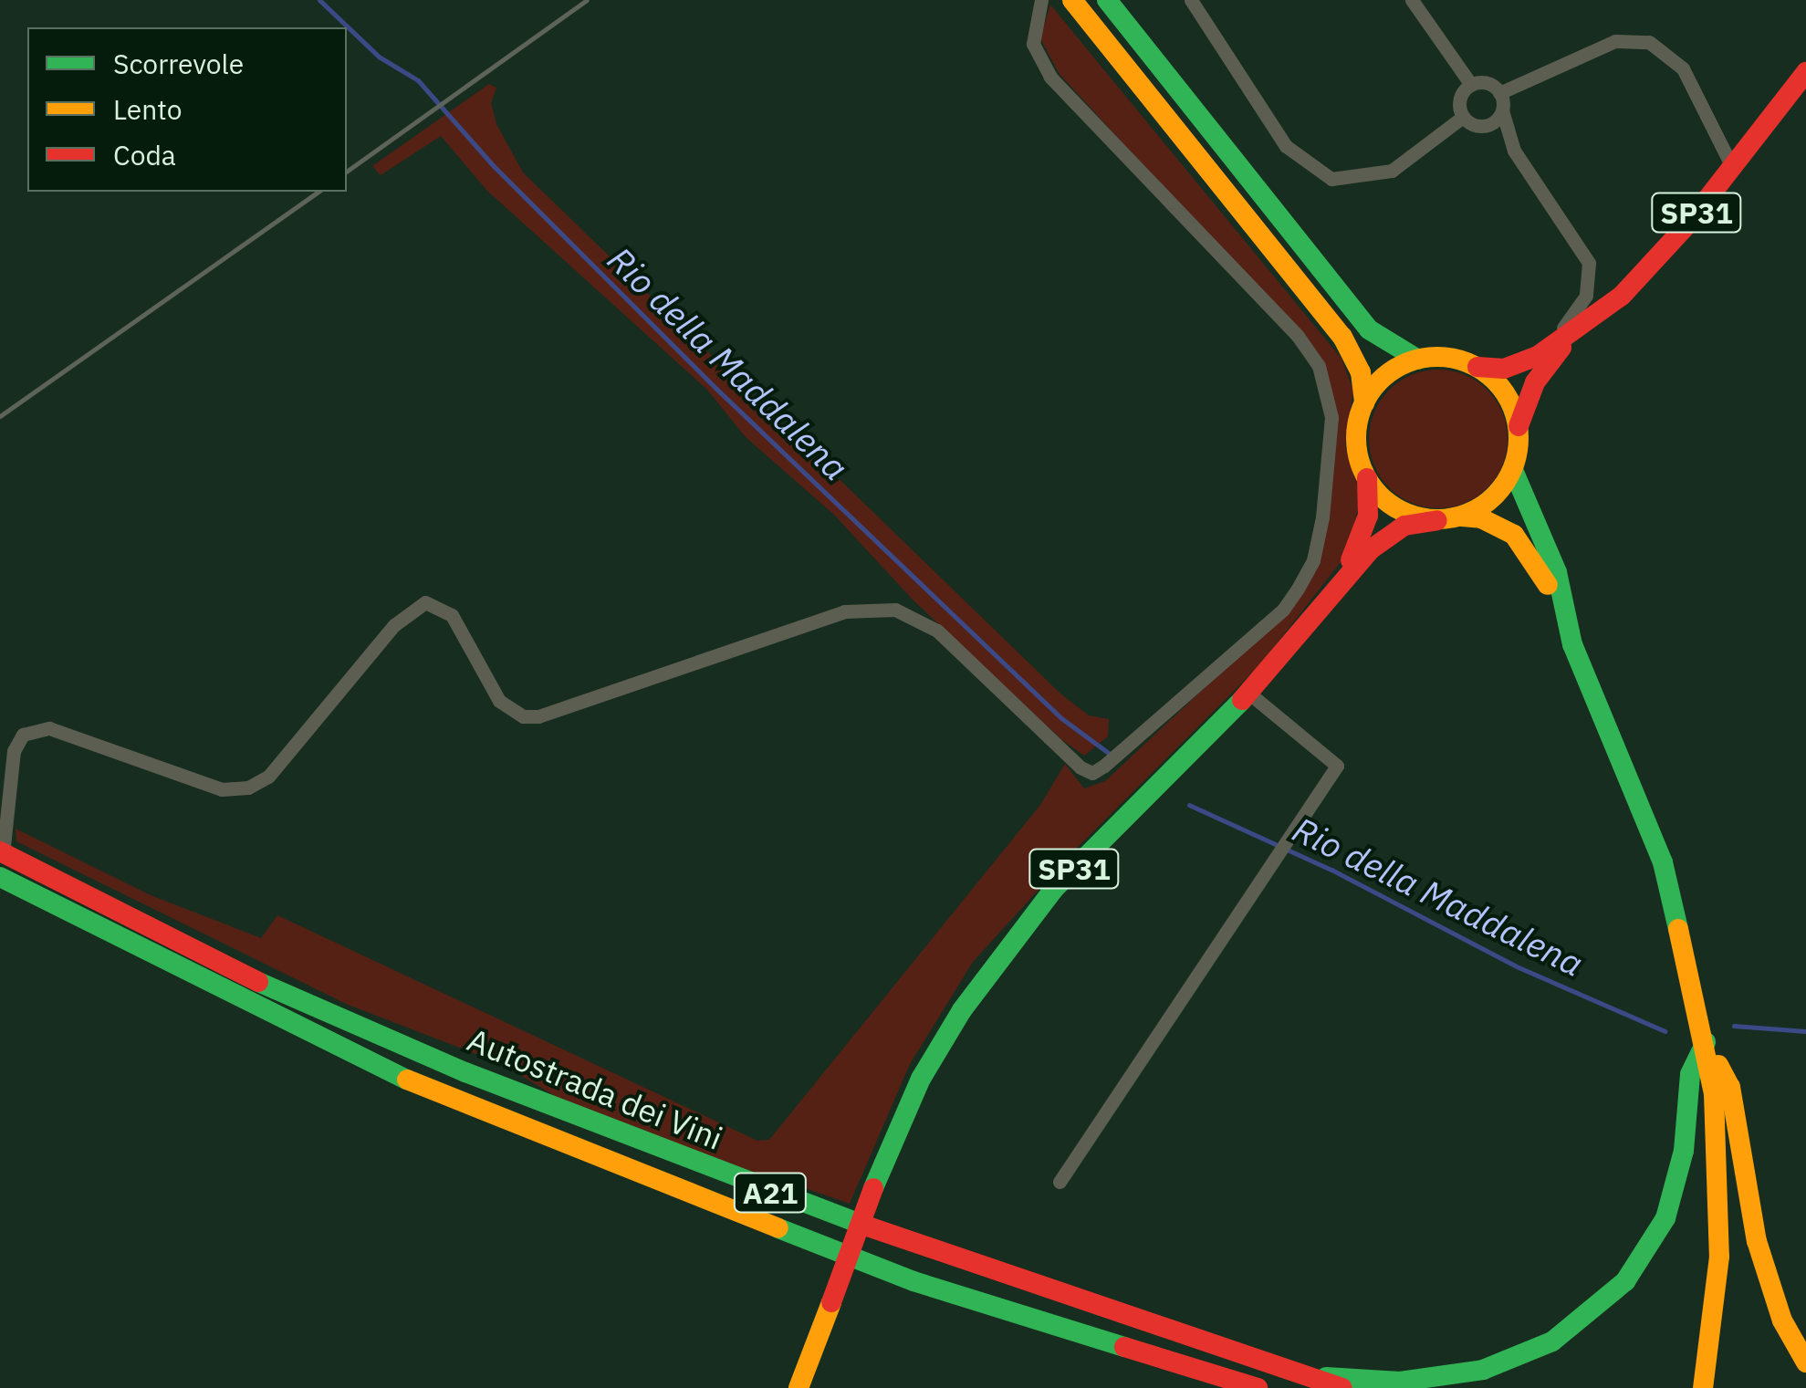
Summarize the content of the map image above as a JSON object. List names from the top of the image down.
{
  "streets": {
    "main road": ["SP31", "Autostrada dei Vini", "A21"]
  },
  "water": ["Rio della Maddalena"],
  "legend": ["Scorrevole", "Lento", "Coda"]
}
